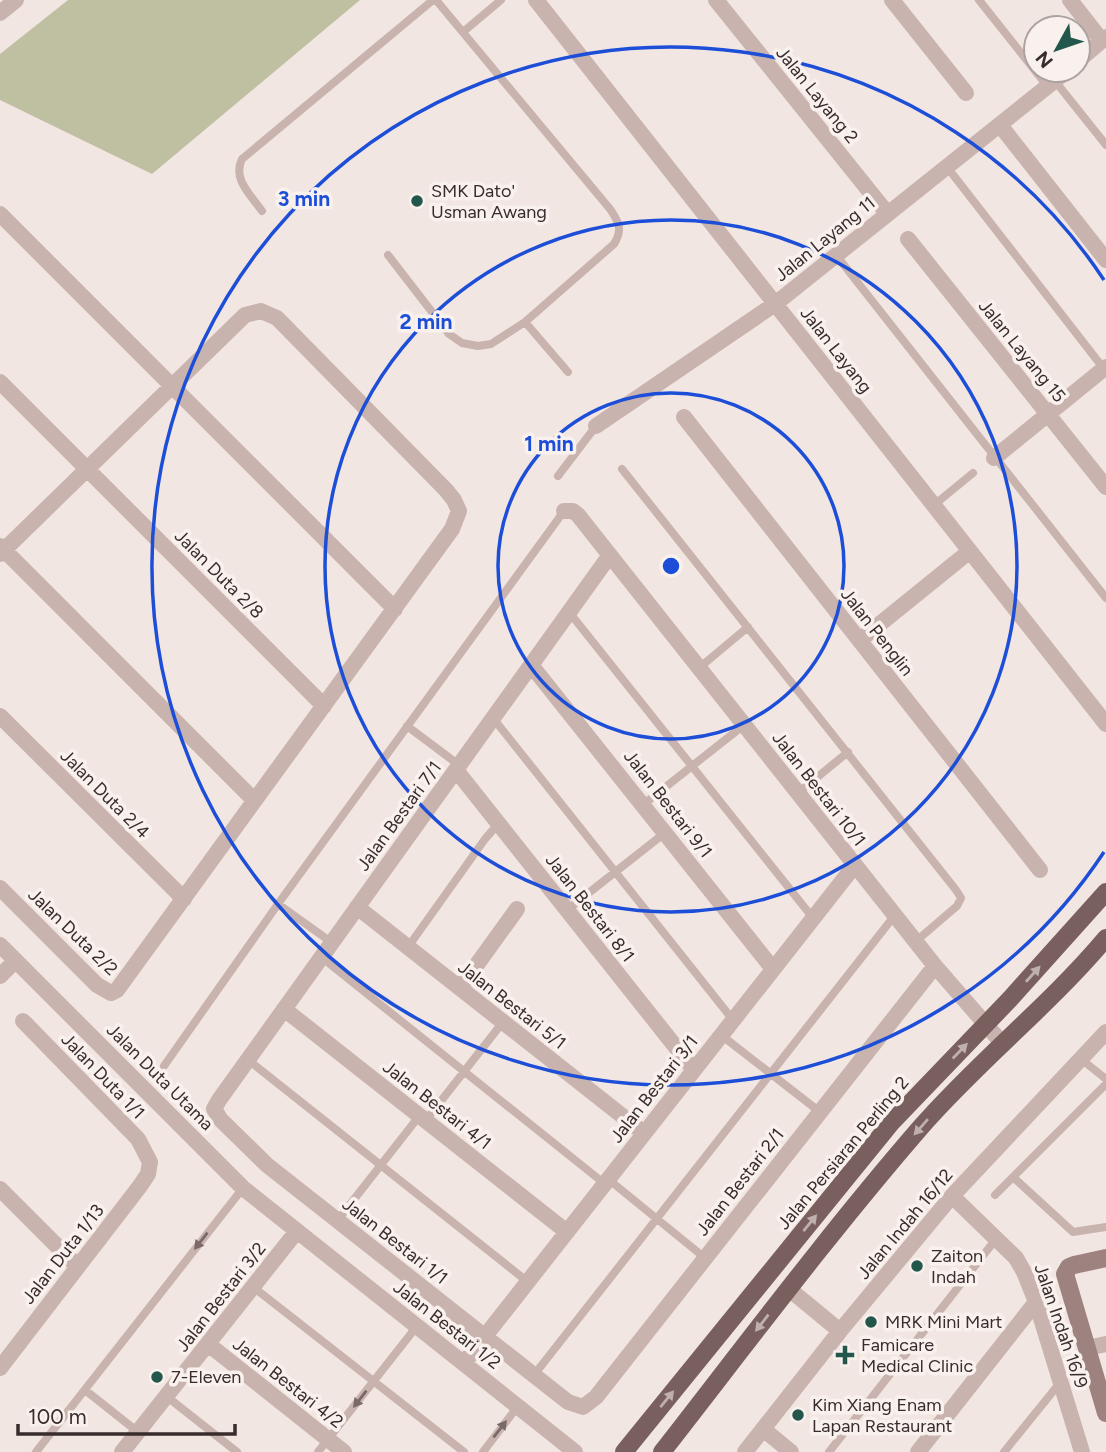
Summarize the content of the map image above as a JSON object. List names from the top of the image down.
{
  "streets": {
    "main road": ["Jalan Persiaran Perling 2"],
    "street": [
      "Jalan Layang 2",
      "Jalan Layang 11",
      "Jalan Layang",
      "Jalan Layang 15",
      "Jalan Duta 2/8",
      "Jalan Penglin",
      "Jalan Bestari 10/1",
      "Jalan Duta 2/4",
      "Jalan Bestari 9/1",
      "Jalan Bestari 7/1",
      "Jalan Bestari 8/1",
      "Jalan Duta 2/2",
      "Jalan Bestari 5/1",
      "Jalan Duta 1/1",
      "Jalan Duta Utama",
      "Jalan Bestari 3/1",
      "Jalan Bestari 4/1",
      "Jalan Bestari 2/1",
      "Jalan Indah 16/12",
      "Jalan Bestari 1/1",
      "Jalan Duta 1/13",
      "Jalan Bestari 3/2",
      "Jalan Bestari 1/2",
      "Jalan Indah 16/9",
      "Jalan Bestari 4/2"
    ]
  },
  "crossings": [
    ["Jalan Layang 2", "Jalan Layang 11"],
    ["Jalan Layang 11", "Jalan Layang"],
    ["Jalan Bestari 10/1", "Jalan Bestari 7/1"],
    ["Jalan Bestari 10/1", "Jalan Bestari 3/1"],
    ["Jalan Bestari 10/1", "Jalan Persiaran Perling 2"],
    ["Jalan Bestari 10/1", "Jalan Bestari 2/1"],
    ["Jalan Duta 2/4", "Jalan Duta 2/2"],
    ["Jalan Bestari 9/1", "Jalan Bestari 7/1"],
    ["Jalan Bestari 9/1", "Jalan Bestari 3/1"],
    ["Jalan Bestari 7/1", "Jalan Bestari 8/1"],
    ["Jalan Bestari 7/1", "Jalan Bestari 5/1"],
    ["Jalan Bestari 7/1", "Jalan Bestari 4/1"],
    ["Jalan Bestari 7/1", "Jalan Bestari 1/1"],
    ["Jalan Bestari 8/1", "Jalan Bestari 3/1"],
    ["Jalan Bestari 5/1", "Jalan Bestari 3/1"],
    ["Jalan Duta 1/1", "Jalan Duta 1/13"],
    ["Jalan Duta Utama", "Jalan Bestari 3/2"],
    ["Jalan Duta Utama", "Jalan Bestari 1/2"],
    ["Jalan Bestari 3/1", "Jalan Bestari 4/1"],
    ["Jalan Bestari 3/1", "Jalan Bestari 1/1"],
    ["Jalan Bestari 3/1", "Jalan Bestari 1/2"],
    ["Jalan Bestari 2/1", "Jalan Bestari 1/1"],
    ["Jalan Indah 16/12", "Jalan Indah 16/9"],
    ["Jalan Bestari 3/2", "Jalan Bestari 1/2"],
    ["Jalan Bestari 3/2", "Jalan Bestari 4/2"]
  ],
  "places": {
    "other": [
      "SMK Dato' Usman Awang",
      "Zaiton Indah",
      "MRK Mini Mart",
      "7-Eleven",
      "Kim Xiang Enam Lapan Restaurant"
    ],
    "health": ["Famicare Medical Clinic"]
  },
  "scale_bar": "100 m",
  "north": "bottom left",
  "rings": ["3 min", "2 min", "1 min"]
}
